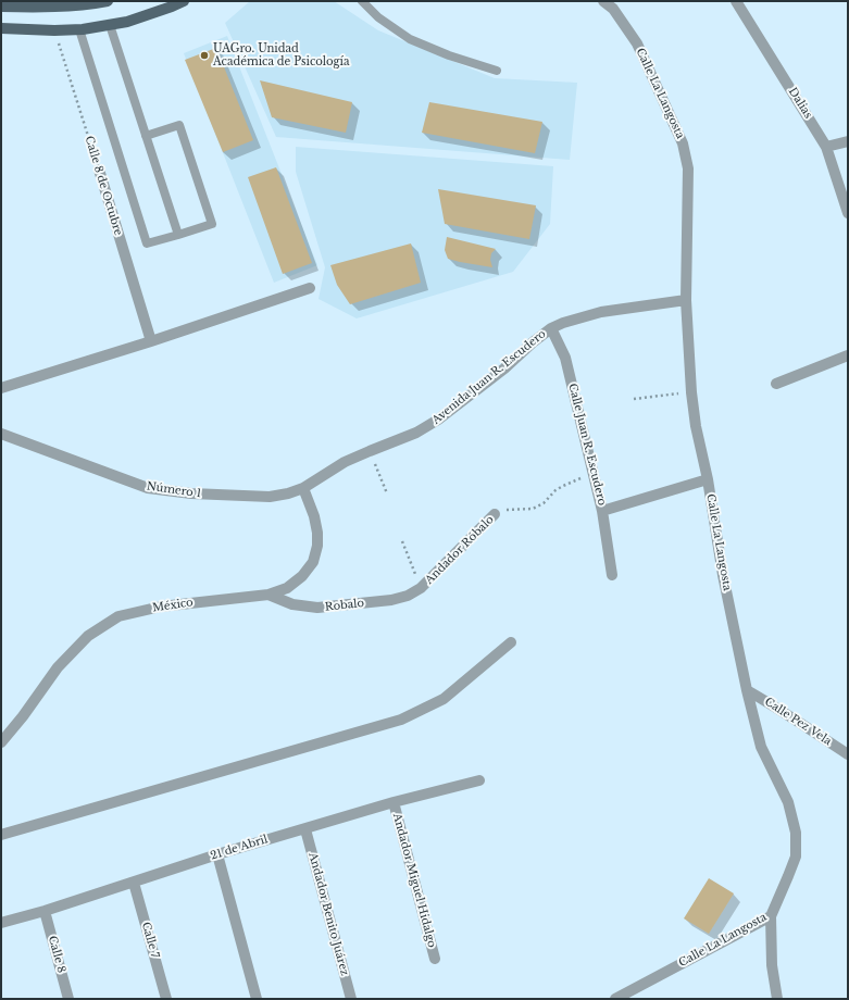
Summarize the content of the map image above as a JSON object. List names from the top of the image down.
{
  "streets": {
    "street": [
      "Calle La Langosta",
      "Dalias",
      "Calle 8 de Octubre",
      "Avenida Juan R. Escudero",
      "Calle Juan R. Escudero",
      "Número 1",
      "Andador Róbalo",
      "México",
      "Robalo",
      "Calle Pez Vela",
      "21 de Abril",
      "Andador Miguel Hidalgo",
      "Andador Benito Juárez",
      "Calle 7",
      "Calle 8"
    ]
  },
  "crossings": [
    ["Calle La Langosta", "Avenida Juan R. Escudero"],
    ["Calle La Langosta", "Calle Juan R. Escudero"],
    ["Calle La Langosta", "Calle Pez Vela"],
    ["Avenida Juan R. Escudero", "Calle Juan R. Escudero"],
    ["Avenida Juan R. Escudero", "Número 1"],
    ["Avenida Juan R. Escudero", "México"],
    ["Calle Juan R. Escudero", "Andador Róbalo"],
    ["Número 1", "México"],
    ["Andador Róbalo", "Robalo"],
    ["México", "Robalo"],
    ["21 de Abril", "Andador Miguel Hidalgo"],
    ["21 de Abril", "Andador Benito Juárez"],
    ["21 de Abril", "Calle 7"],
    ["21 de Abril", "Calle 8"]
  ],
  "places": ["UAGro. Unidad Académica de Psicología"]
}
